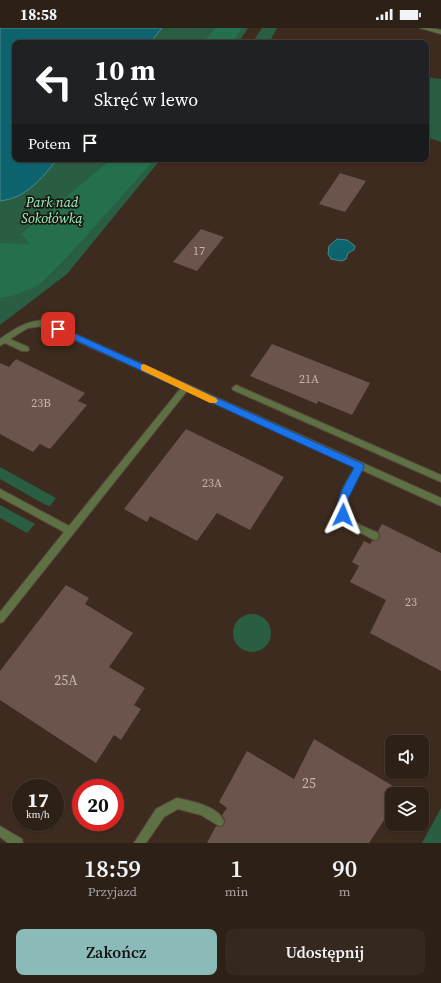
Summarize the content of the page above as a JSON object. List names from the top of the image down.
{
  "parks": ["Park nad Sokołówką"],
  "house_numbers": [
    "17",
    "21A",
    "23B",
    "23A",
    "23",
    "25A",
    "25"
  ],
  "page": {
    "status": "18:58",
    "turn": ["10 m", "Skręć w lewo"],
    "then": "Potem",
    "speed": "17 km/h",
    "limit": "20",
    "eta": [
      "18:59",
      "Przyjazd",
      "1",
      "min",
      "90",
      "m"
    ],
    "buttons": ["Zakończ", "Udostępnij"]
  }
}
